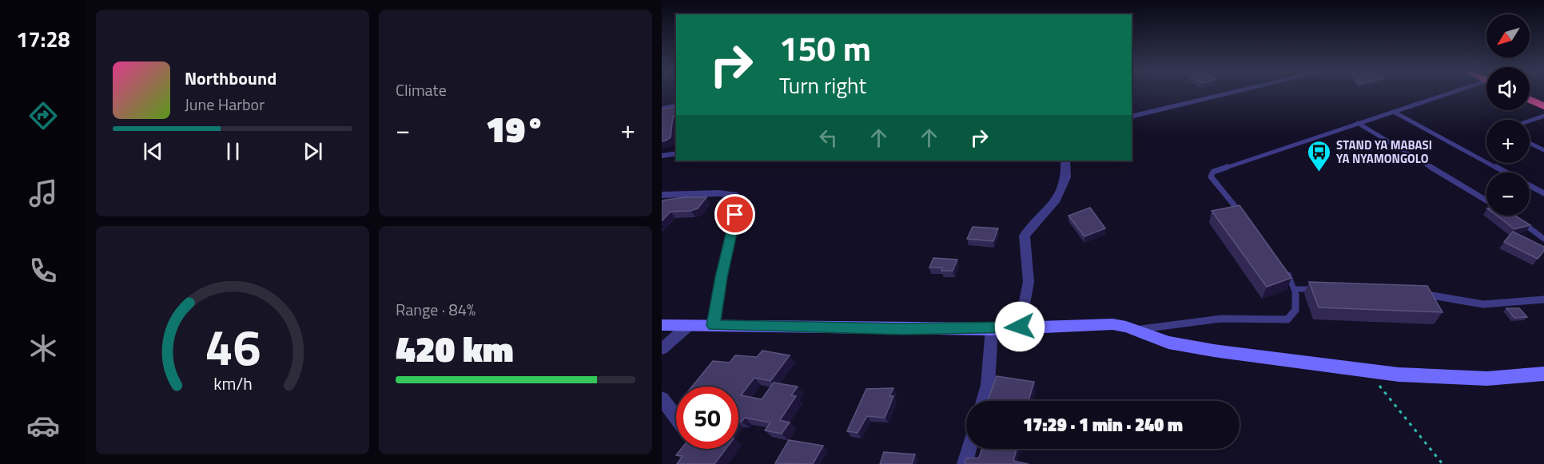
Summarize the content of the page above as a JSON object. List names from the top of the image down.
{
  "places": {
    "bus stop": ["STAND YA MABASI YA NYAMONGOLO"]
  },
  "north": "bottom left",
  "page": {
    "tabs": "17:28",
    "tile": [
      "Climate",
      ["Range · 84%", "420 km"]
    ],
    "map_buttons": ["+", "−"],
    "turn": ["150 m", "Turn right"],
    "song": ["Northbound", "June Harbor"],
    "heat": ["−", "19°", "+"],
    "limit": "50",
    "trip": "17:29 · 1 min · 240 m",
    "gauge": ["46", "km/h"]
  }
}
